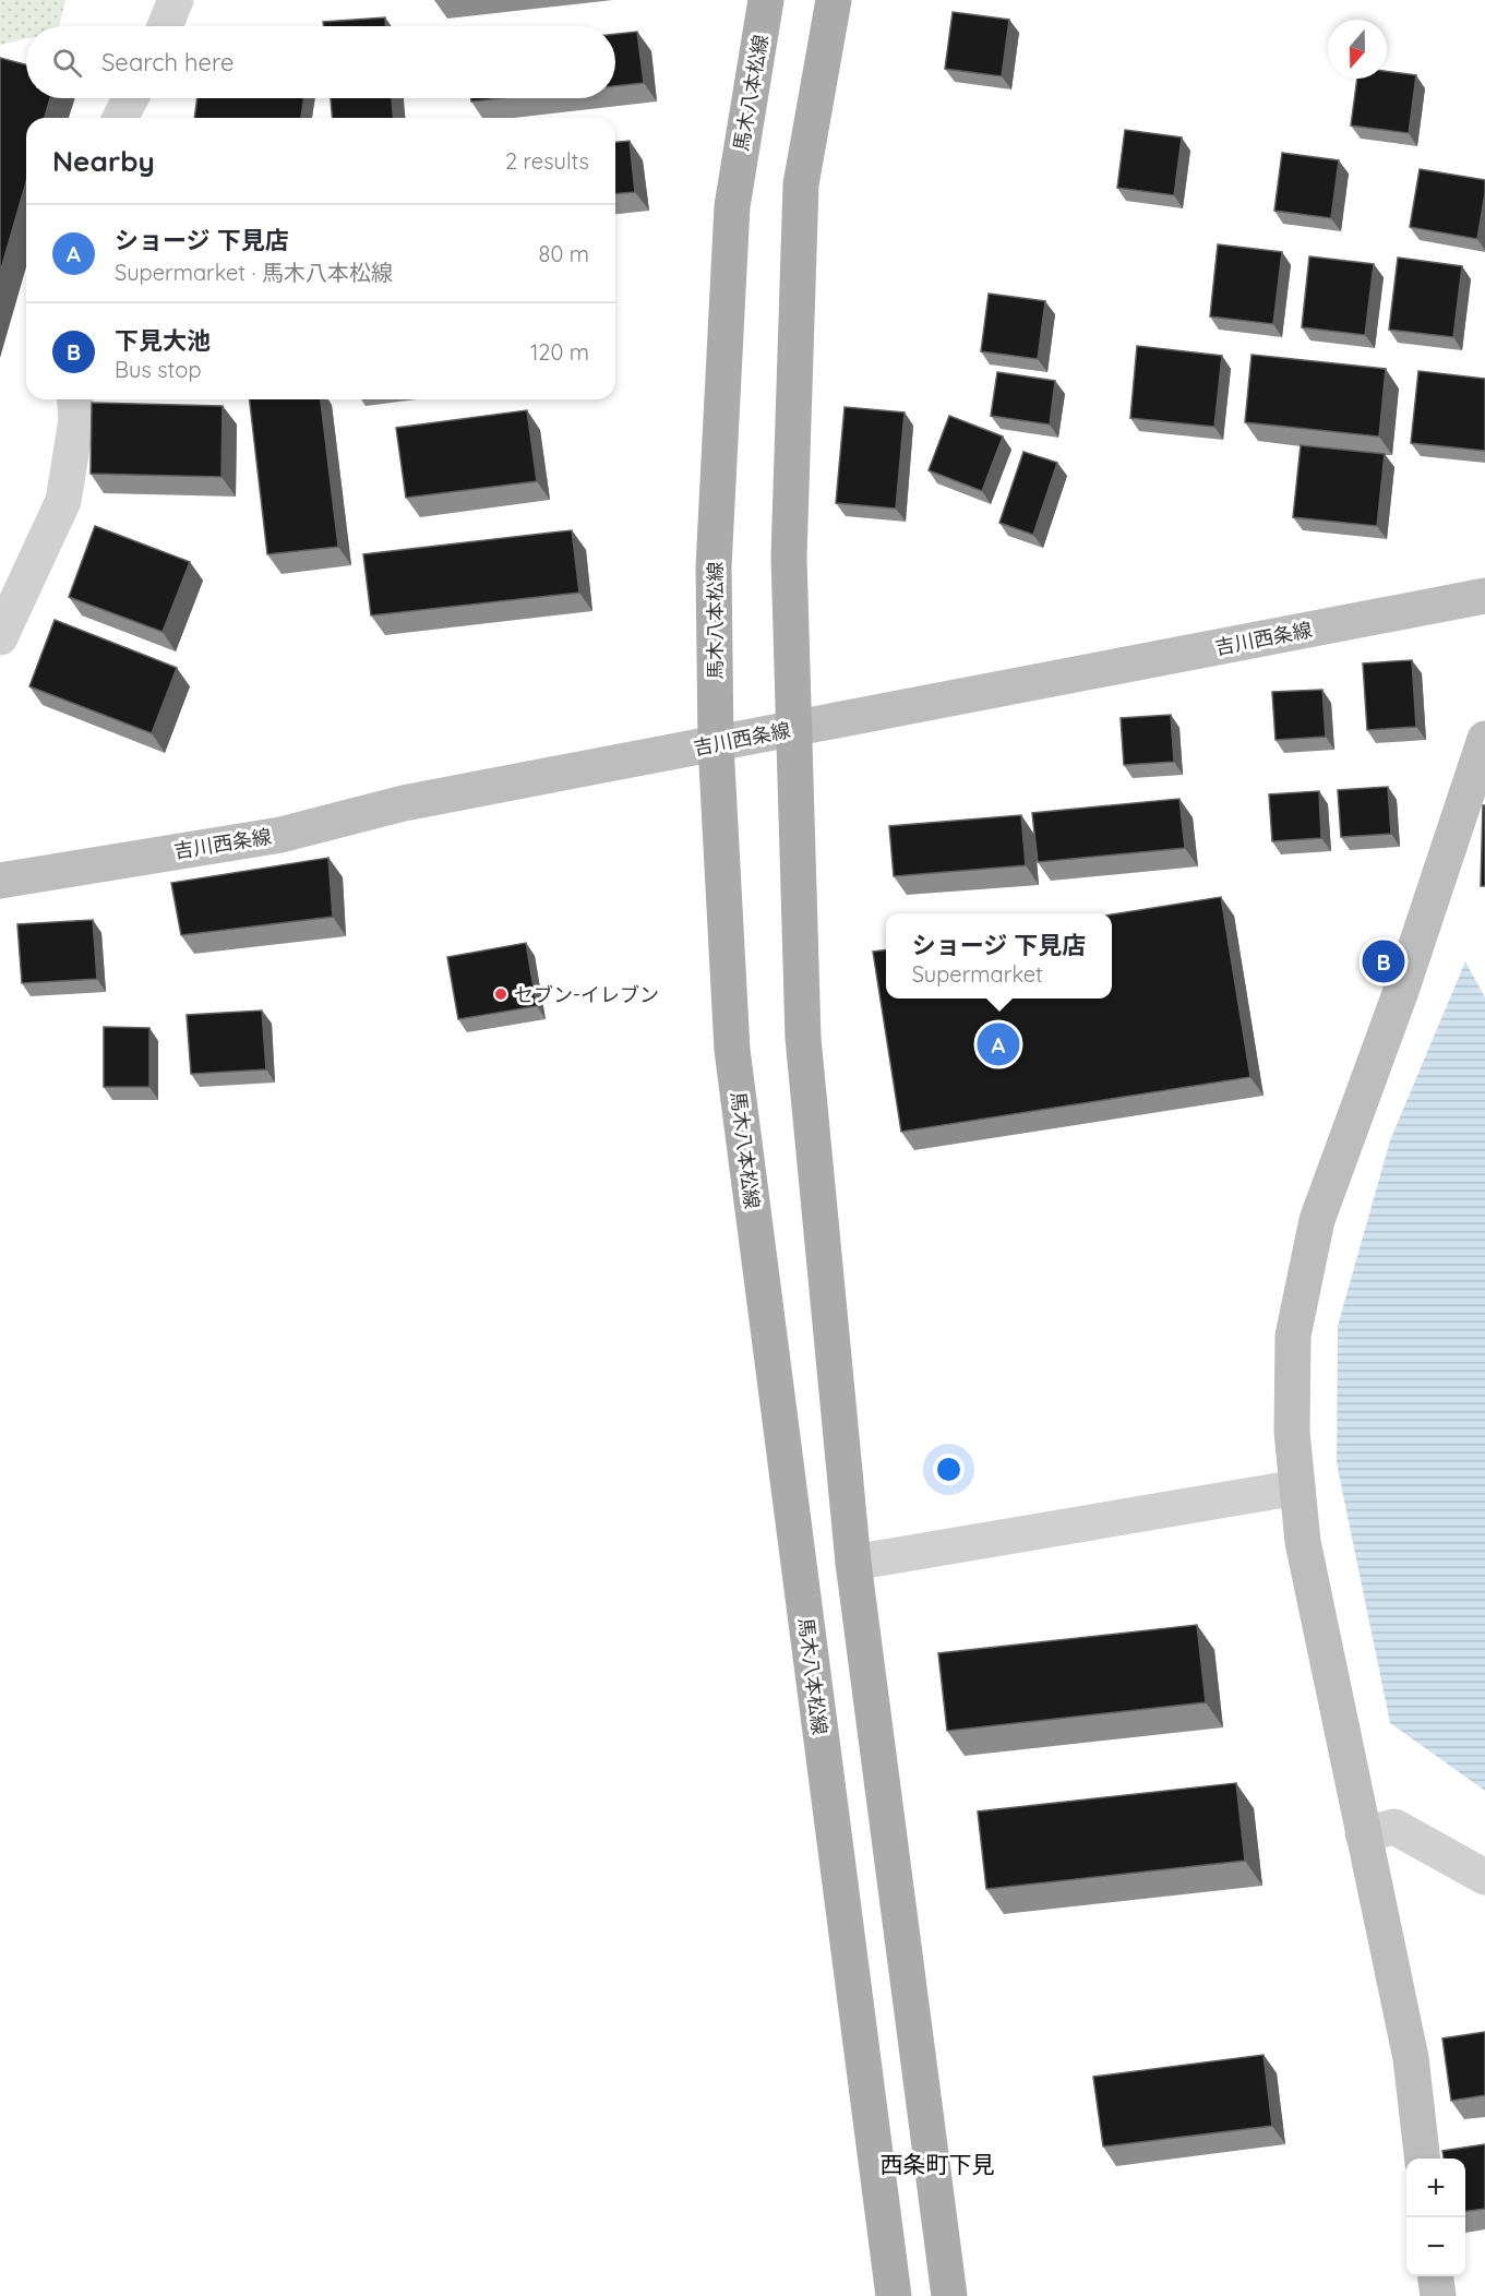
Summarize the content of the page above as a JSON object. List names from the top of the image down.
{
  "streets": {
    "main road": ["馬木八本松線", "吉川西条線"]
  },
  "crossings": [
    ["馬木八本松線", "吉川西条線"]
  ],
  "districts": ["西条町下見"],
  "places": ["セブン-イレブン"],
  "north": "bottom",
  "page": {
    "search": "Search here",
    "heading": ["Nearby", "2 results"],
    "list": [
      {
        "mark": "A",
        "name": "ショージ 下見店",
        "note": "Supermarket · 馬木八本松線",
        "value": "80 m"
      },
      {
        "mark": "B",
        "name": "下見大池",
        "note": "Bus stop",
        "value": "120 m"
      }
    ],
    "popup": ["ショージ 下見店", "Supermarket"],
    "pins": ["B", "A"],
    "map_buttons": ["+", "−"]
  }
}
